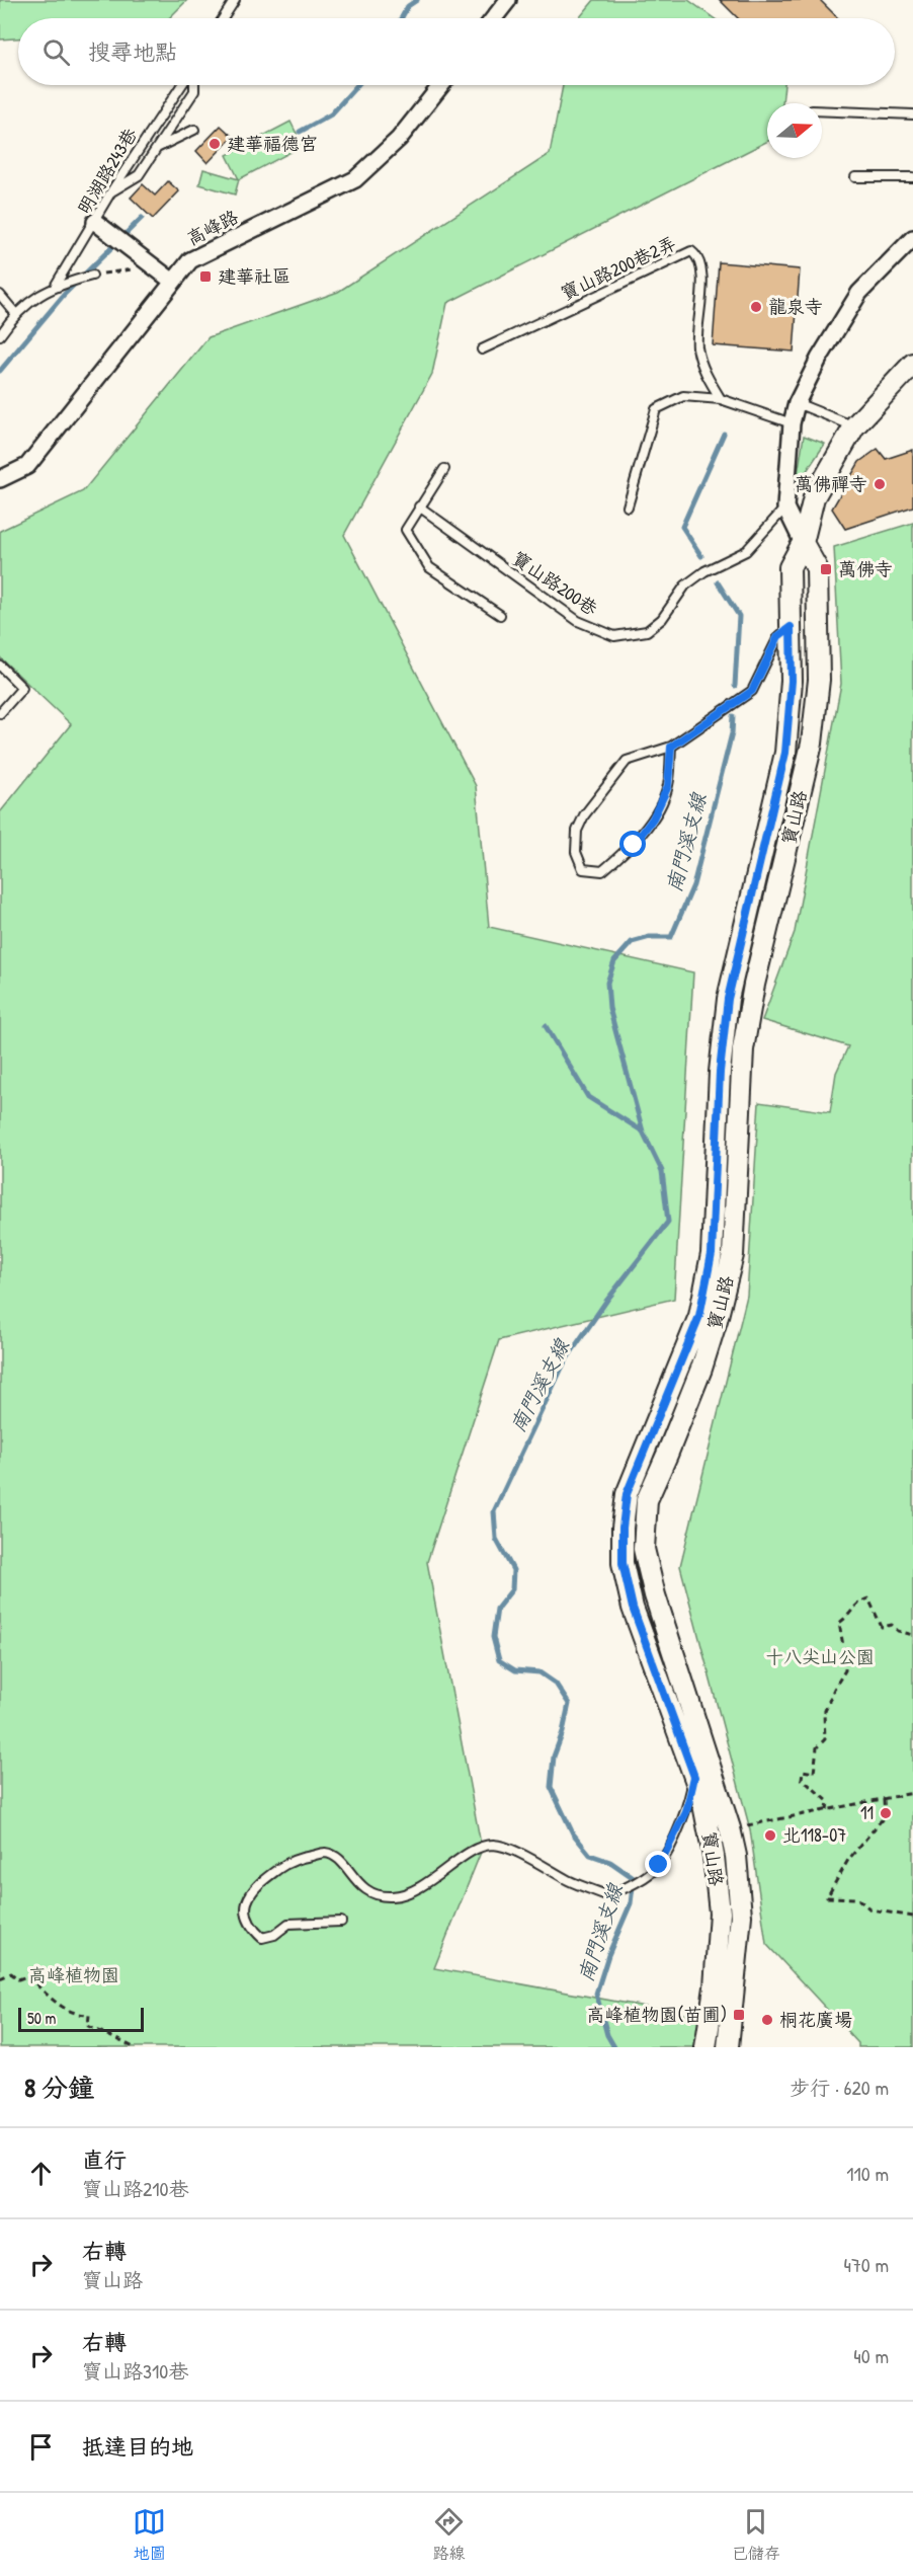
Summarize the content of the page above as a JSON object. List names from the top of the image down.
{
  "streets": {
    "street": ["高峰路", "寶山路"],
    "lane": ["明湖路243巷", "寶山路200巷2弄", "寶山路200巷"]
  },
  "water": ["南門溪支線"],
  "parks": ["十八尖山公園", "高峰植物園"],
  "places": {
    "other": [
      "建華福德宫",
      "龍泉寺",
      "萬佛禪寺",
      "11",
      "北118-07",
      "桐花廣場"
    ],
    "transit": ["建華社區", "萬佛寺", "高峰植物園(苗圃)"]
  },
  "scale_bar": "50 m",
  "north": "right",
  "page": {
    "search": "搜尋地點",
    "scale": "50 m",
    "heading": ["8 分鐘", "步行 · 620 m"],
    "list": [
      ["直行", "寶山路210巷", "110 m"],
      ["右轉", "寶山路", "470 m"],
      ["右轉", "寶山路310巷", "40 m"],
      "抵達目的地"
    ],
    "nav": ["地圖", "路線", "已儲存"]
  }
}
